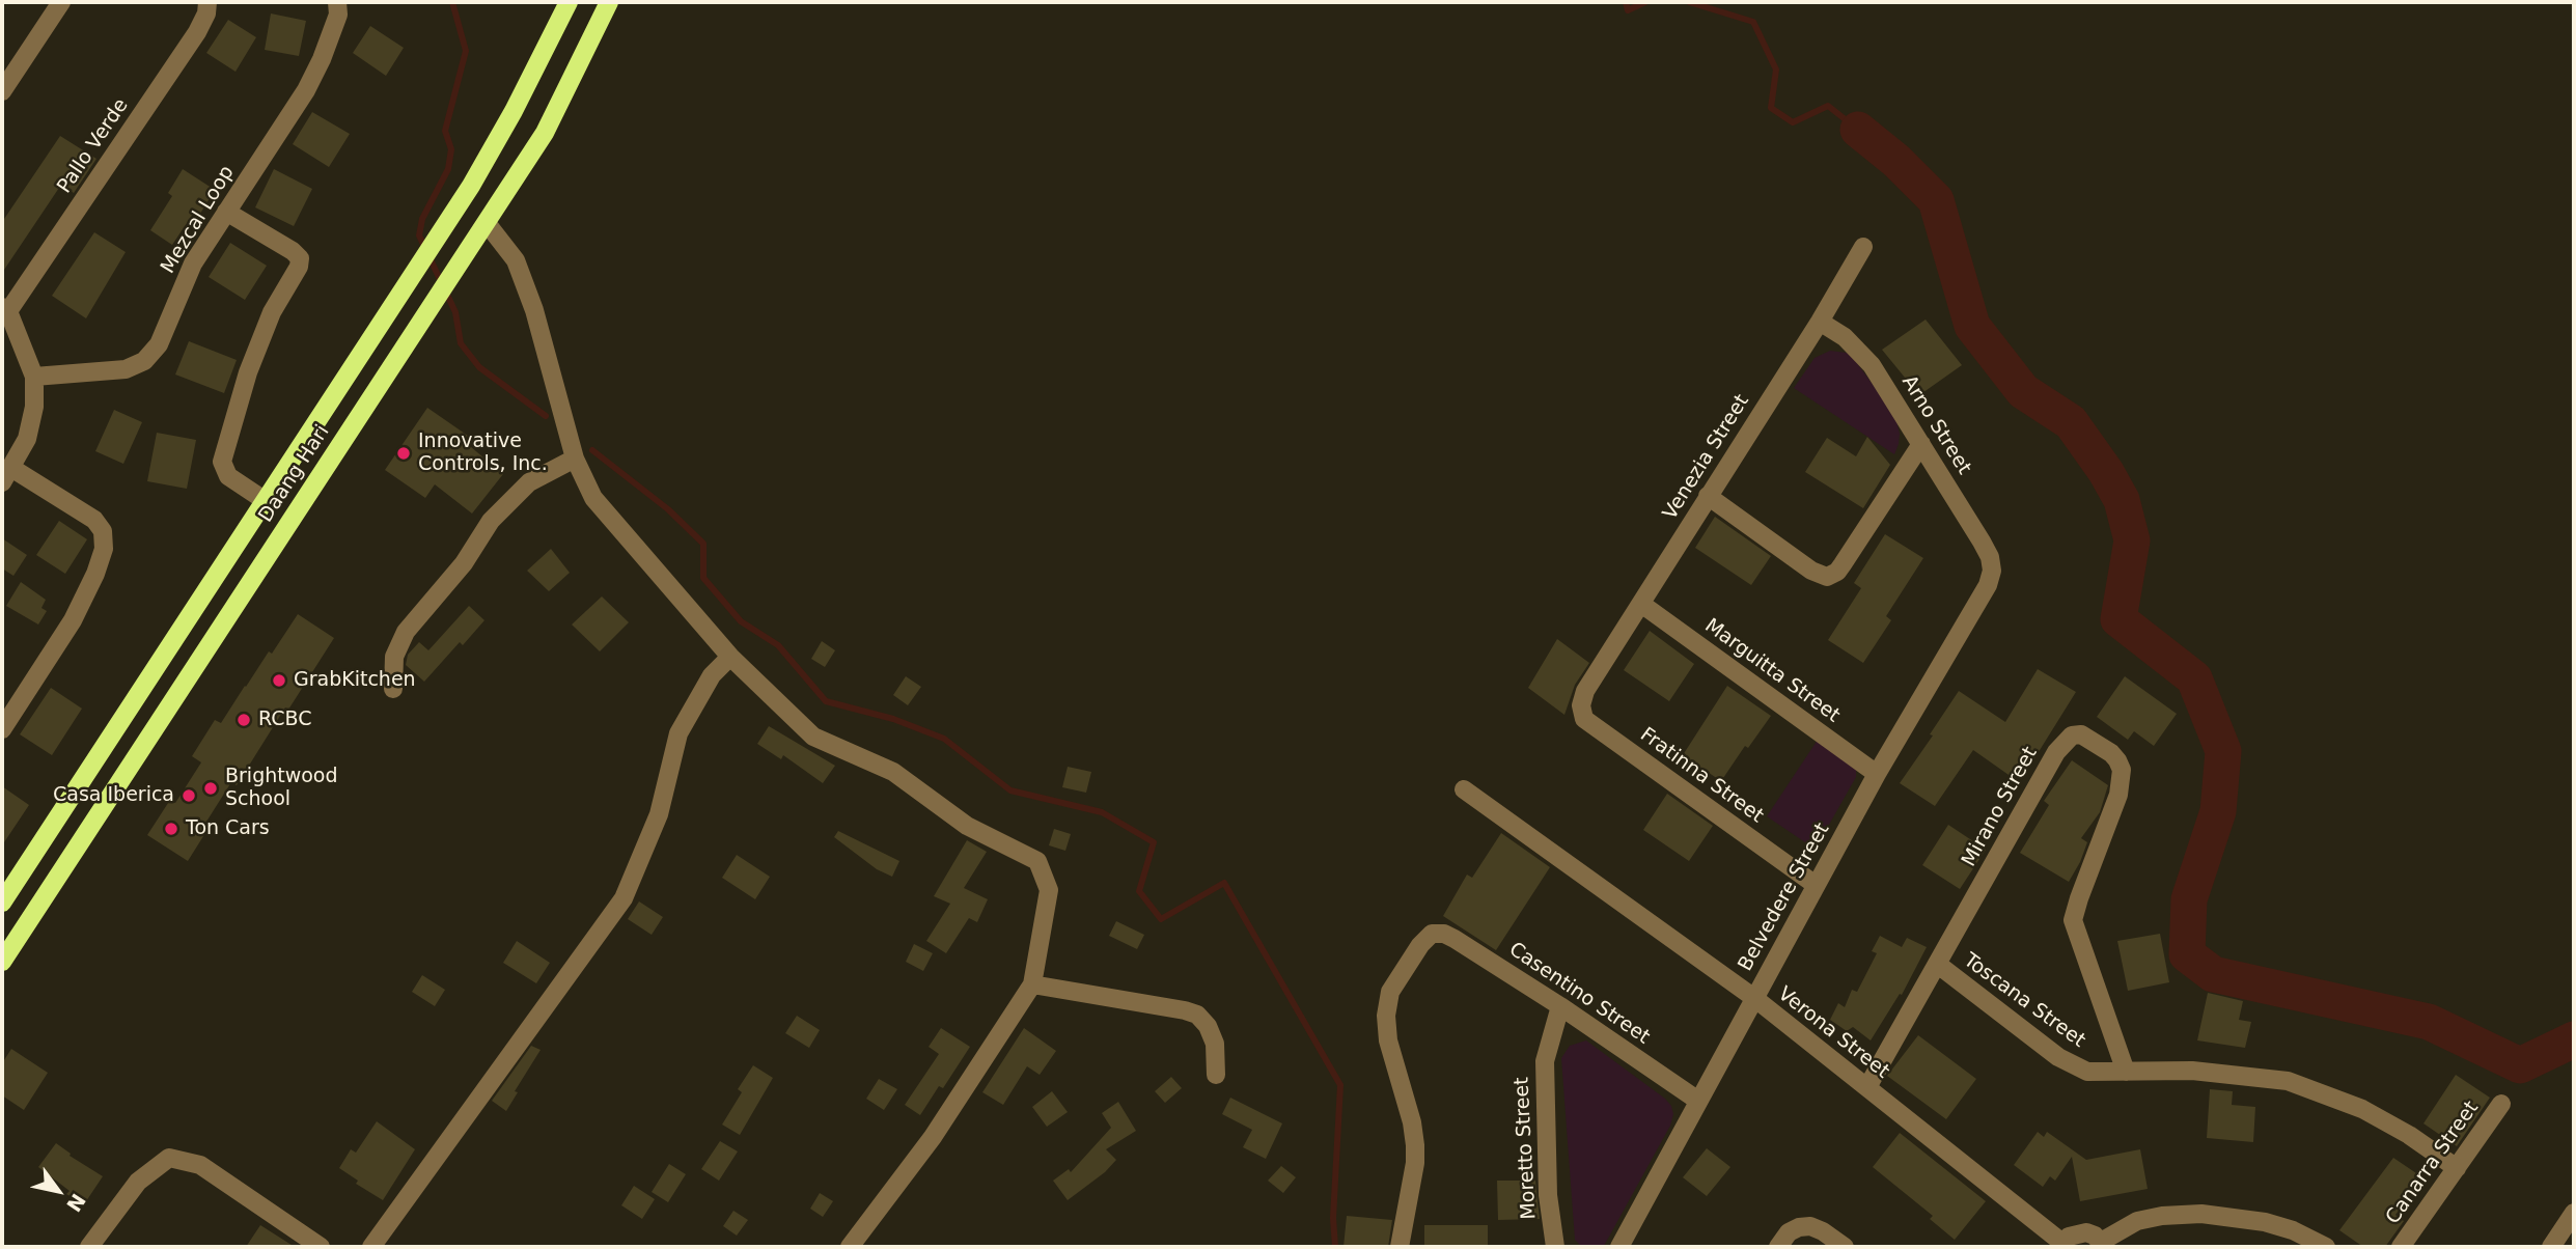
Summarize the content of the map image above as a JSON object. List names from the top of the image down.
{
  "streets": {
    "main road": ["Daang Hari"],
    "street": [
      "Pallo Verde",
      "Mezcal Loop",
      "Arno Street",
      "Venezia Street",
      "Marguitta Street",
      "Fratinna Street",
      "Mirano Street",
      "Belvedere Street",
      "Casentino Street",
      "Toscana Street",
      "Verona Street",
      "Moretto Street",
      "Canarra Street"
    ]
  },
  "crossings": [
    ["Arno Street", "Venezia Street"],
    ["Arno Street", "Belvedere Street"],
    ["Venezia Street", "Marguitta Street"],
    ["Venezia Street", "Fratinna Street"],
    ["Marguitta Street", "Belvedere Street"],
    ["Fratinna Street", "Belvedere Street"],
    ["Mirano Street", "Toscana Street"],
    ["Mirano Street", "Verona Street"],
    ["Belvedere Street", "Casentino Street"],
    ["Belvedere Street", "Verona Street"],
    ["Casentino Street", "Moretto Street"],
    ["Toscana Street", "Canarra Street"]
  ],
  "places": [
    "Innovative Controls, Inc.",
    "GrabKitchen",
    "RCBC",
    "Brightwood School",
    "Casa Iberica",
    "Ton Cars"
  ],
  "north": "bottom right"
}
